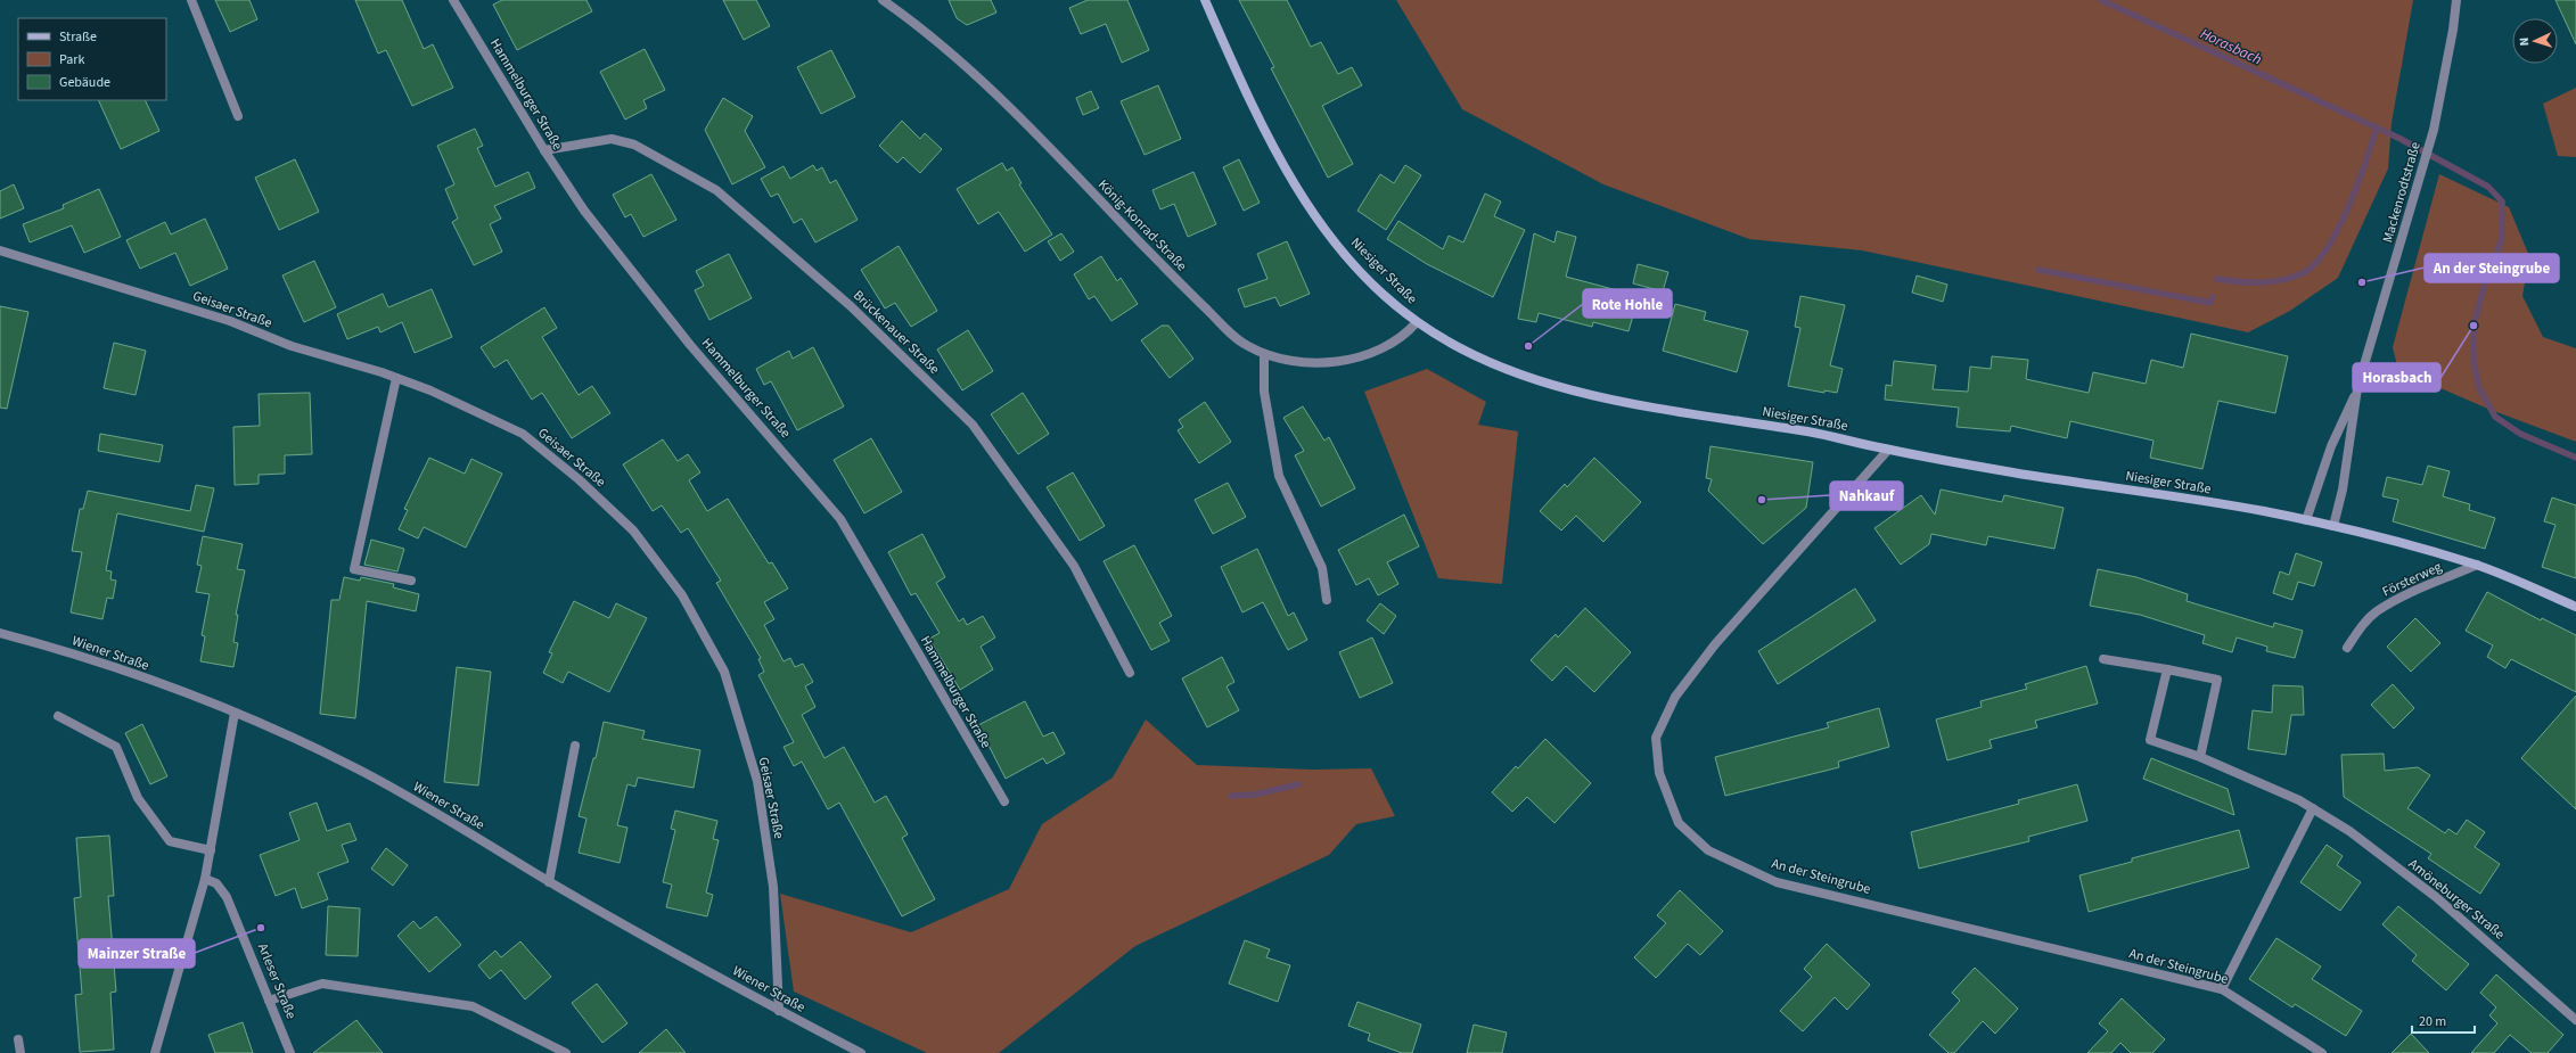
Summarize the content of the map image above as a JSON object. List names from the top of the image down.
{
  "streets": {
    "main road": ["Niesiger Straße"],
    "street": [
      "Hammelburger Straße",
      "Mackenrodtstraße",
      "König-Konrad-Straße",
      "Geisaer Straße",
      "Brückenauer Straße",
      "Försterweg",
      "Wiener Straße",
      "An der Steingrube",
      "Amöneburger Straße",
      "Arleser Straße"
    ]
  },
  "crossings": [
    ["Hammelburger Straße", "Brückenauer Straße"],
    ["Mackenrodtstraße", "Niesiger Straße"],
    ["König-Konrad-Straße", "Niesiger Straße"],
    ["Niesiger Straße", "Försterweg"],
    ["Niesiger Straße", "An der Steingrube"],
    ["Geisaer Straße", "Wiener Straße"]
  ],
  "water": ["Horasbach"],
  "places": [
    "An der Steingrube",
    "Horasbach",
    "Rote Hohle",
    "Nahkauf",
    "Mainzer Straße"
  ],
  "legend": ["Straße", "Park", "Gebäude"],
  "scale_bar": "20 m",
  "north": "left"
}
